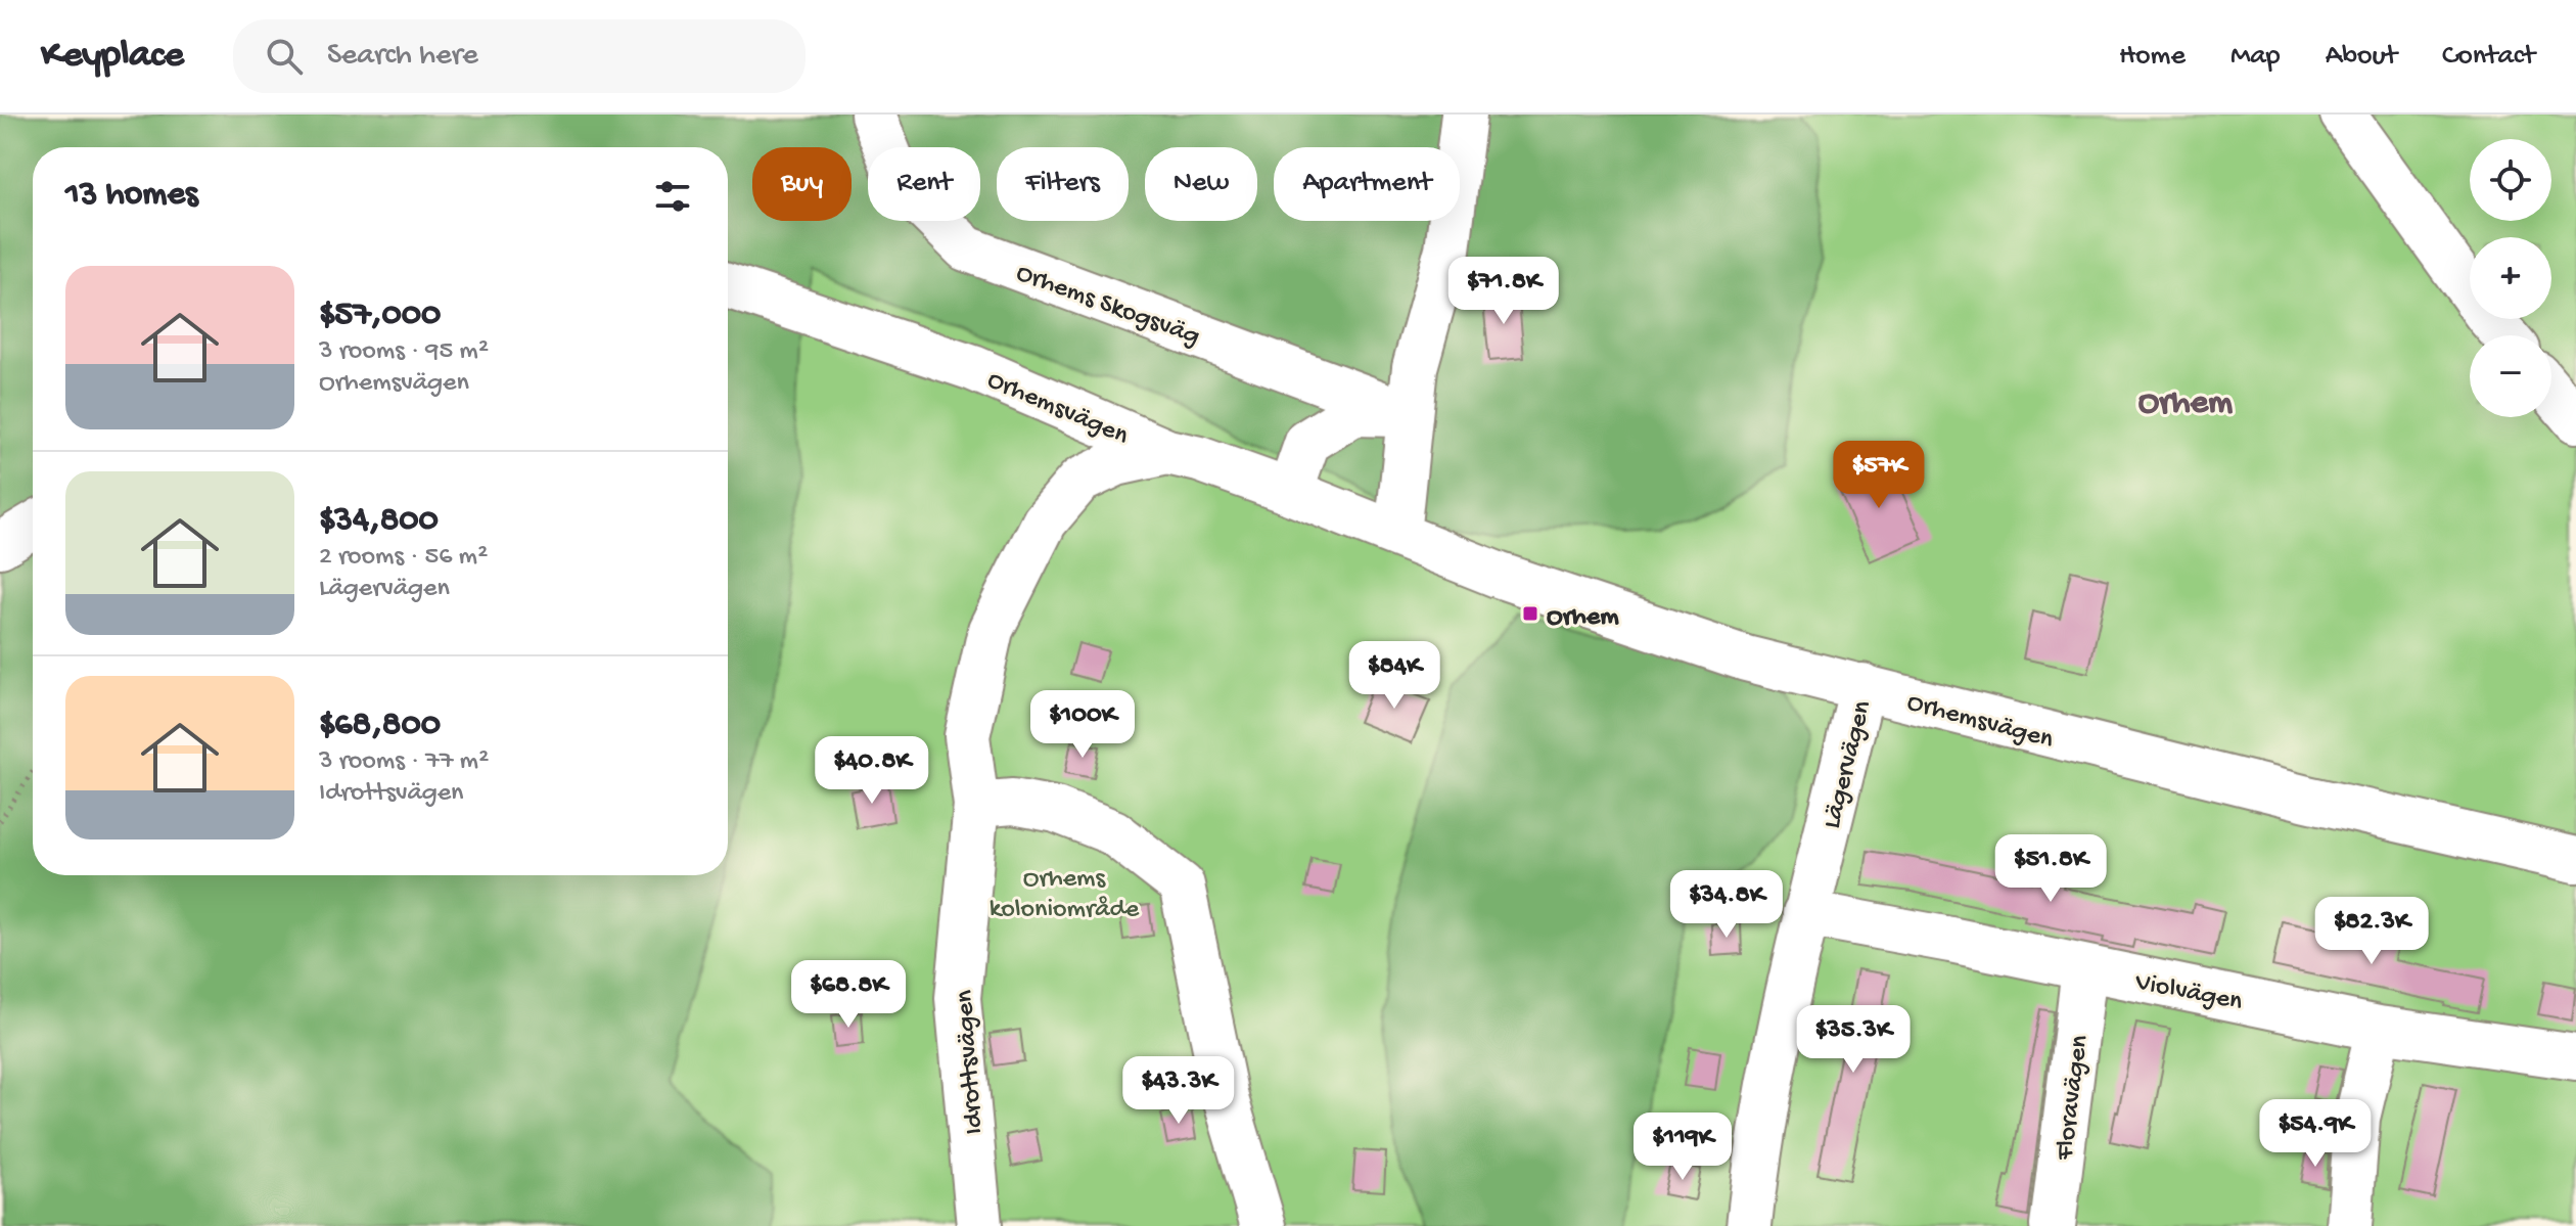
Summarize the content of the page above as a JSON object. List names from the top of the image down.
{
  "streets": {
    "street": [
      "Orhems Skogsväg",
      "Orhemsvägen",
      "Lägervägen",
      "Violvägen",
      "Idrottsvägen",
      "Floravägen"
    ]
  },
  "crossings": [
    ["Orhemsvägen", "Lägervägen"],
    ["Orhemsvägen", "Idrottsvägen"],
    ["Lägervägen", "Violvägen"],
    ["Violvägen", "Floravägen"]
  ],
  "districts": ["Orhem"],
  "parks": ["Orhems koloniområde"],
  "places": {
    "transit": ["Orhem"]
  },
  "page": {
    "header": "Keyplace",
    "search": "Search here",
    "nav": [
      "Home",
      "Map",
      "About",
      "Contact"
    ],
    "map_buttons": ["+", "−"],
    "chip": [
      "Buy",
      "Rent",
      "Filters",
      "New",
      "Apartment"
    ],
    "heading": "13 homes",
    "list": [
      {
        "name": "$57,000",
        "note": "3 rooms · 95 m² · Orhemsvägen"
      },
      {
        "name": "$34,800",
        "note": "2 rooms · 56 m² · Lägervägen"
      },
      {
        "name": "$68,800",
        "note": "3 rooms · 77 m² · Idrottsvägen"
      }
    ],
    "price": [
      "$71.8K",
      "$57K",
      "$84K",
      "$100K",
      "$40.8K",
      "$51.8K",
      "$34.8K",
      "$82.3K",
      "$68.8K",
      "$35.3K",
      "$43.3K",
      "$54.9K",
      "$119K"
    ]
  }
}
